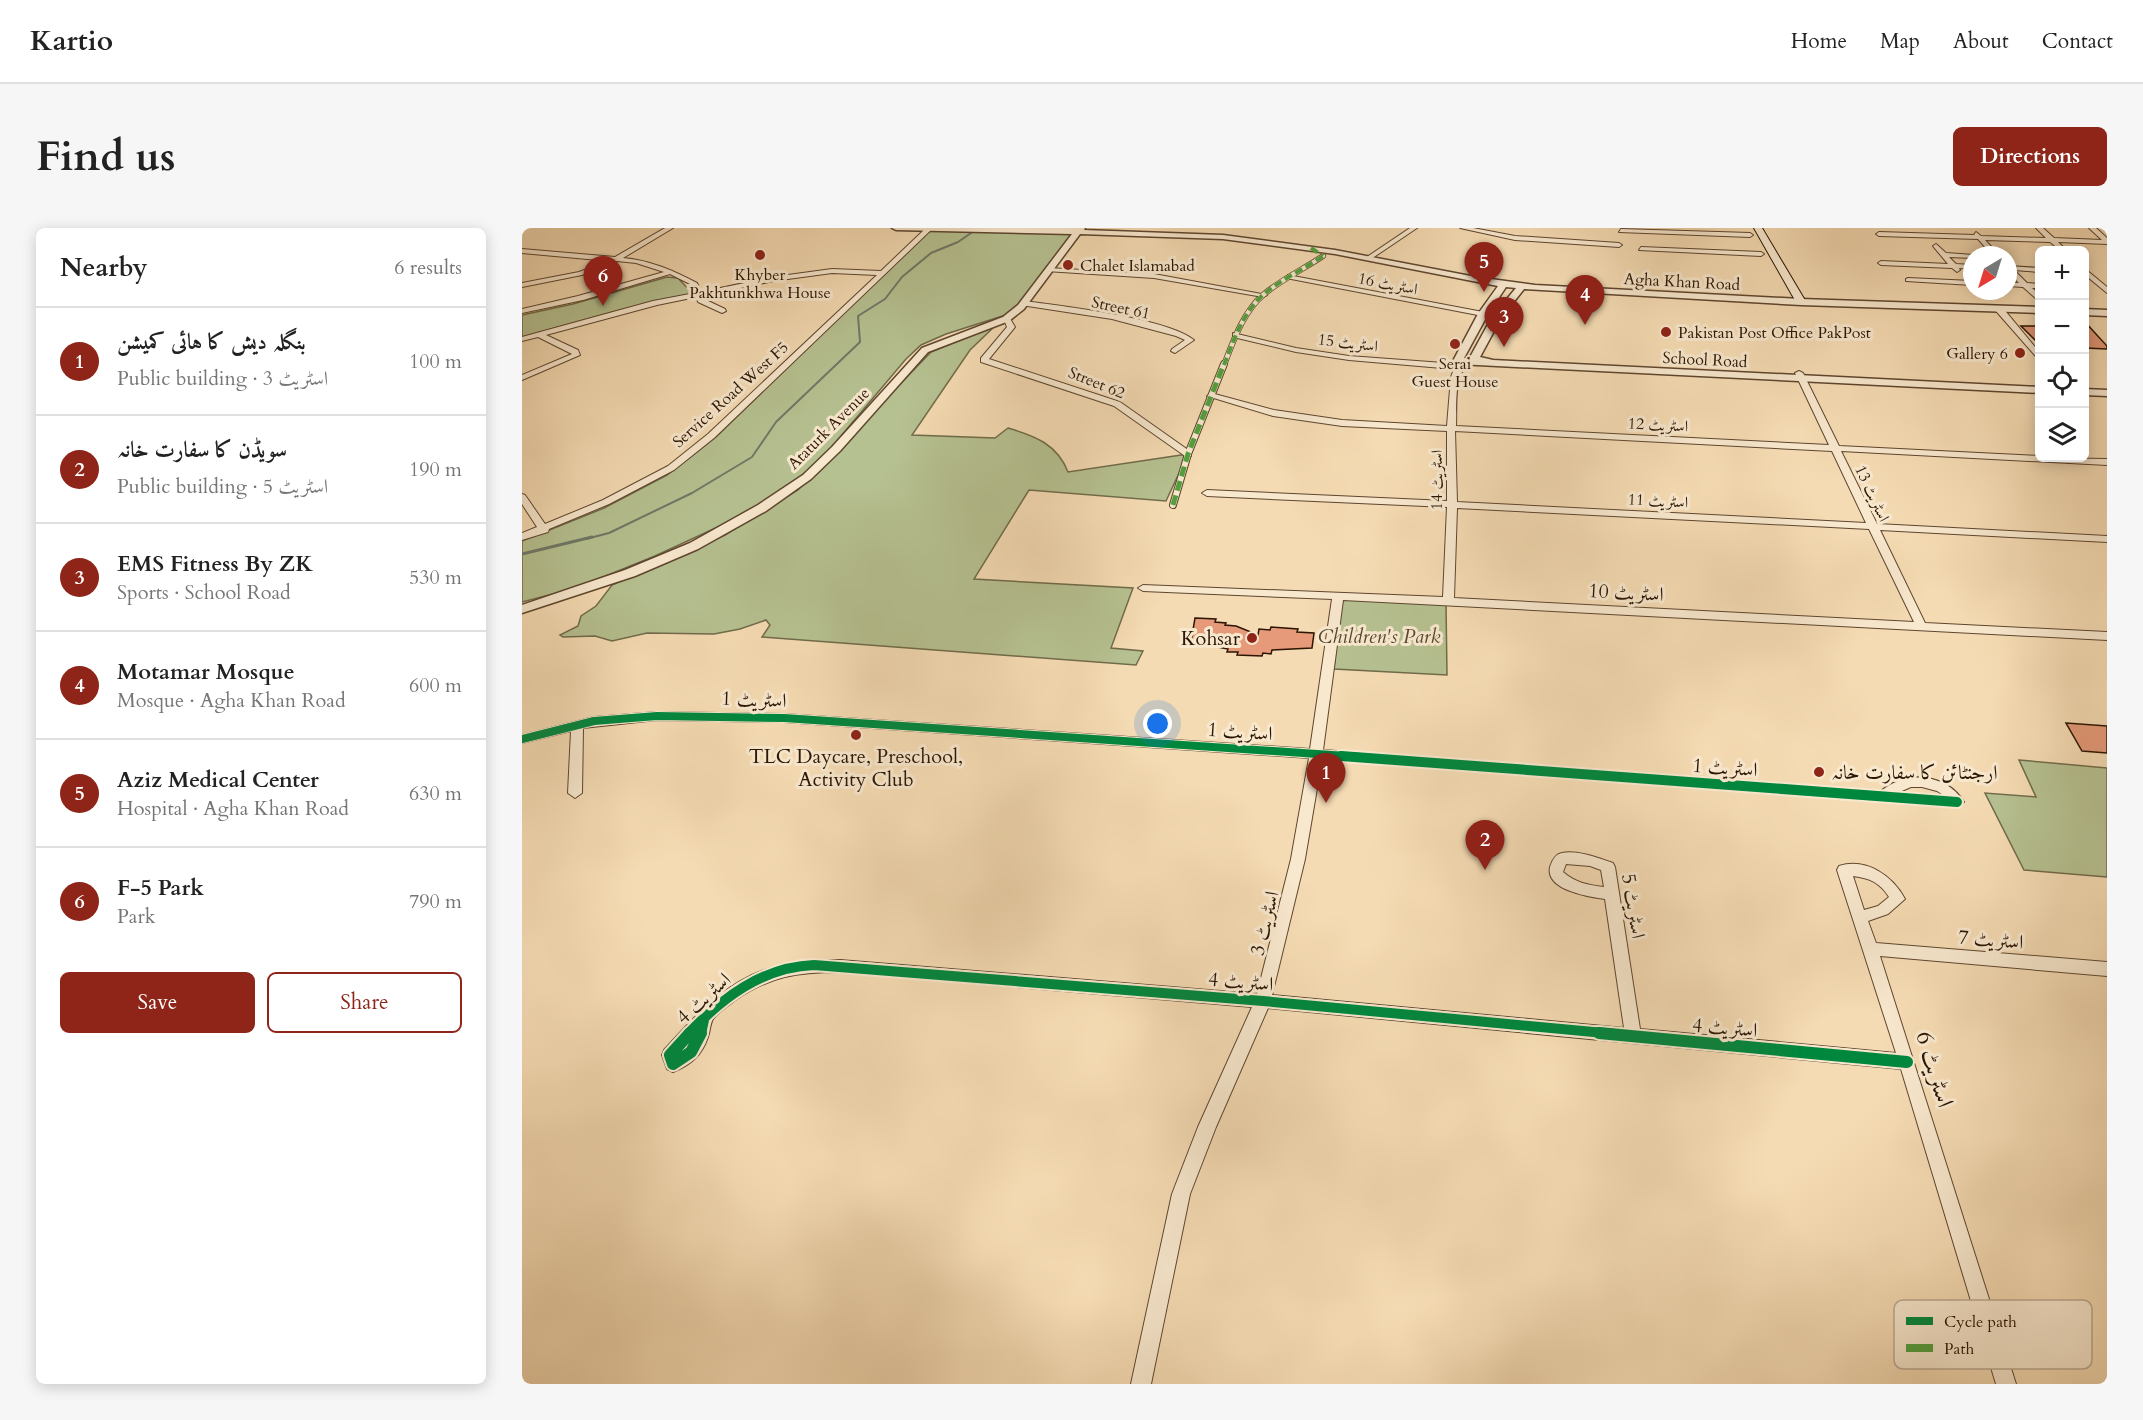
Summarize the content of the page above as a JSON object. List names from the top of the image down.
{
  "streets": {
    "street": [
      "Agha Khan Road",
      "اسٹریٹ 16",
      "Street 61",
      "اسٹریٹ 15",
      "School Road",
      "Street 62",
      "Service Road West F5",
      "اسٹریٹ 12",
      "Ataturk Avenue",
      "اسٹریٹ 14",
      "اسٹریٹ 13",
      "اسٹریٹ 11",
      "اسٹریٹ 10",
      "اسٹریٹ 1",
      "اسٹریٹ 5",
      "اسٹریٹ 3",
      "اسٹریٹ 7",
      "اسٹریٹ 4",
      "اسٹریٹ 6"
    ]
  },
  "crossings": [
    ["Agha Khan Road", "Service Road West F5"],
    ["Agha Khan Road", "Ataturk Avenue"],
    ["Street 61", "Ataturk Avenue"],
    ["اسٹریٹ 15", "School Road"],
    ["اسٹریٹ 15", "اسٹریٹ 14"],
    ["School Road", "اسٹریٹ 14"],
    ["School Road", "اسٹریٹ 13"],
    ["Street 62", "Ataturk Avenue"],
    ["اسٹریٹ 12", "اسٹریٹ 14"],
    ["اسٹریٹ 12", "اسٹریٹ 13"],
    ["اسٹریٹ 14", "اسٹریٹ 11"],
    ["اسٹریٹ 14", "اسٹریٹ 10"],
    ["اسٹریٹ 13", "اسٹریٹ 11"],
    ["اسٹریٹ 13", "اسٹریٹ 10"],
    ["اسٹریٹ 10", "اسٹریٹ 3"],
    ["اسٹریٹ 1", "اسٹریٹ 3"],
    ["اسٹریٹ 5", "اسٹریٹ 4"],
    ["اسٹریٹ 3", "اسٹریٹ 4"],
    ["اسٹریٹ 7", "اسٹریٹ 6"],
    ["اسٹریٹ 4", "اسٹریٹ 6"]
  ],
  "parks": ["Children's Park"],
  "places": [
    "Khyber Pakhtunkhwa House",
    "Chalet Islamabad",
    "Pakistan Post Office PakPost",
    "Serai Guest House",
    "Gallery 6",
    "Kohsar",
    "TLC Daycare, Preschool, Activity Club",
    "ارجنٹائن کا سفارت خانہ"
  ],
  "legend": ["Cycle path", "Path"],
  "north": "bottom left",
  "page": {
    "header": "Kartio",
    "nav": [
      "Home",
      "Map",
      "About",
      "Contact"
    ],
    "buttons": [
      "Directions",
      ["Save", "Share"]
    ],
    "title": "Find us",
    "heading": ["Nearby", "6 results"],
    "pins": [
      "5",
      "6",
      "4",
      "3",
      "1",
      "2"
    ],
    "map_buttons": ["+", "−"],
    "list": [
      {
        "mark": "1",
        "name": "بنگلہ دیش کا ہائی کمیشن",
        "note": "Public building · اسٹریٹ 3",
        "value": "100 m"
      },
      {
        "mark": "2",
        "name": "سویڈن کا سفارت خانہ",
        "note": "Public building · اسٹریٹ 5",
        "value": "190 m"
      },
      {
        "mark": "3",
        "name": "EMS Fitness By ZK",
        "note": "Sports · School Road",
        "value": "530 m"
      },
      {
        "mark": "4",
        "name": "Motamar Mosque",
        "note": "Mosque · Agha Khan Road",
        "value": "600 m"
      },
      {
        "mark": "5",
        "name": "Aziz Medical Center",
        "note": "Hospital · Agha Khan Road",
        "value": "630 m"
      },
      {
        "mark": "6",
        "name": "F-5 Park",
        "note": "Park",
        "value": "790 m"
      }
    ]
  }
}
